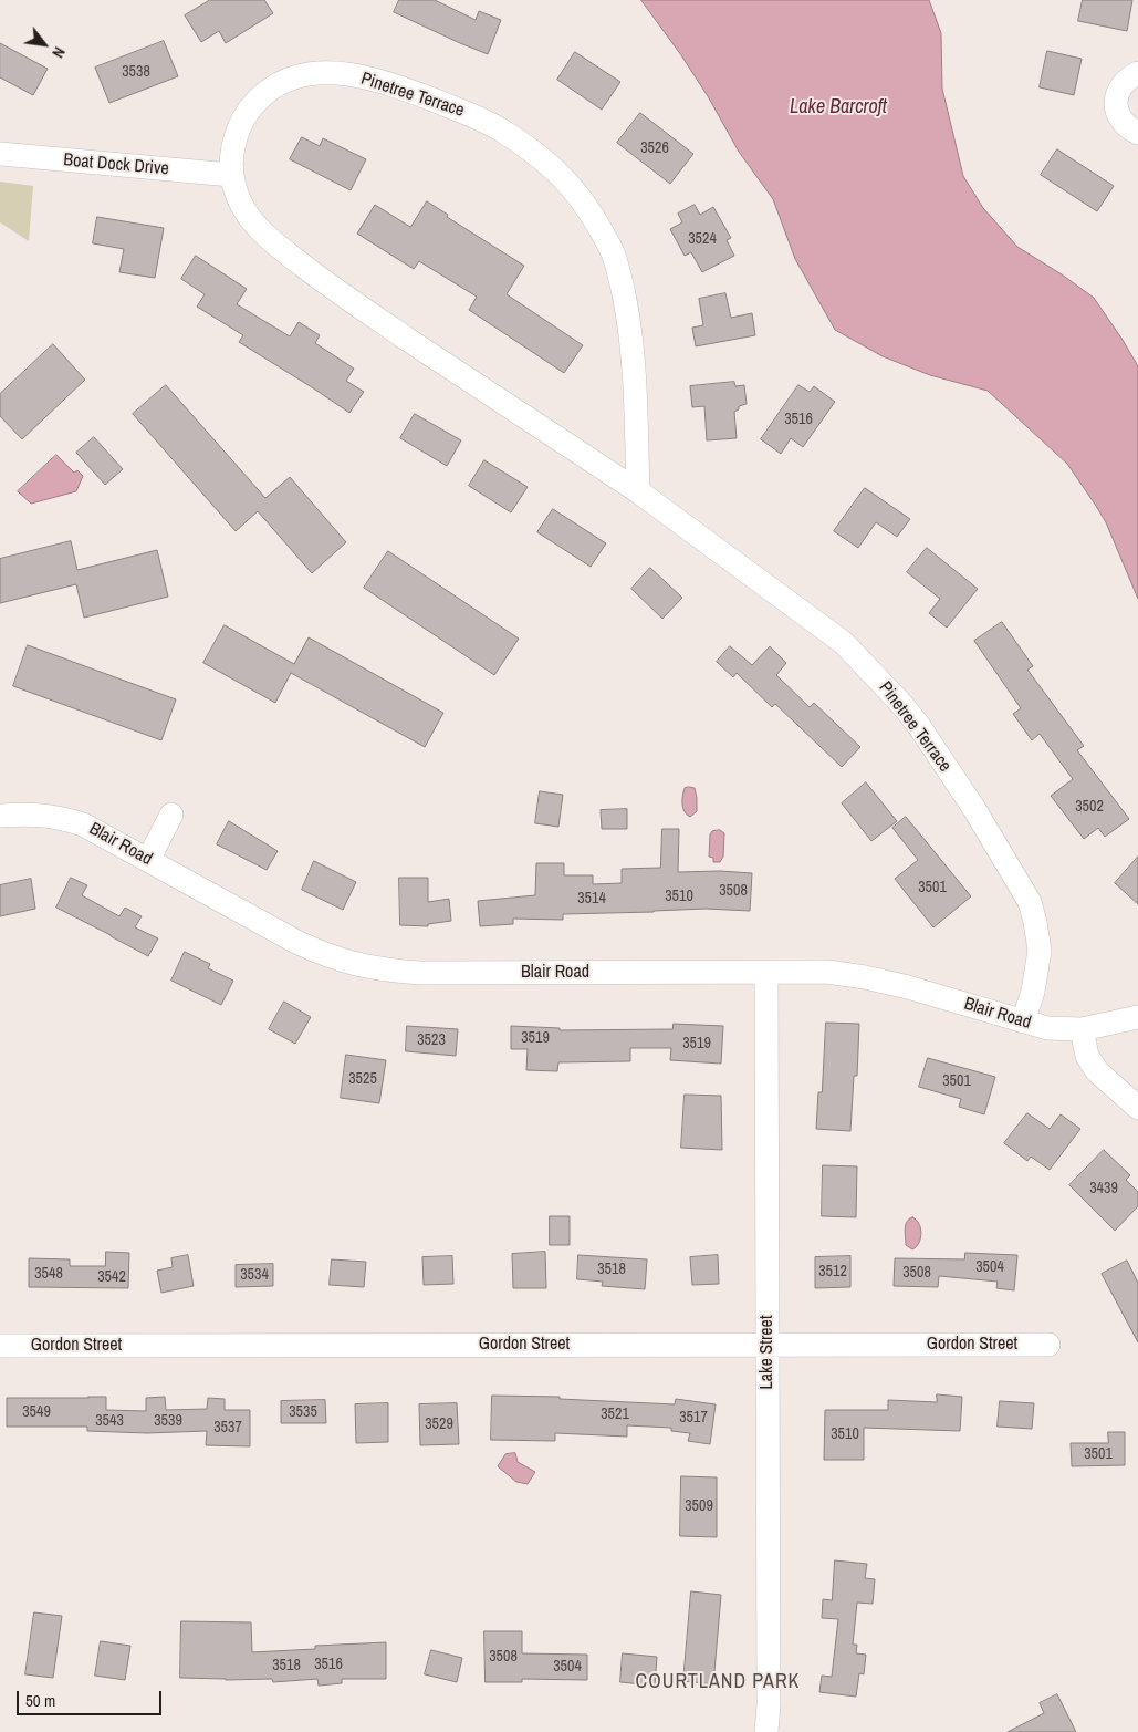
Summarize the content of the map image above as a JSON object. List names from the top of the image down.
{
  "streets": {
    "street": [
      "Pinetree Terrace",
      "Boat Dock Drive",
      "Blair Road",
      "Gordon Street",
      "Lake Street"
    ]
  },
  "crossings": [
    ["Pinetree Terrace", "Boat Dock Drive"],
    ["Pinetree Terrace", "Blair Road"],
    ["Blair Road", "Lake Street"],
    ["Gordon Street", "Lake Street"]
  ],
  "districts": ["COURTLAND PARK"],
  "water": ["Lake Barcroft"],
  "house_numbers": [
    "3538",
    "3526",
    "3524",
    "3516",
    "3502",
    "3501",
    "3508",
    "3510",
    "3514",
    "3519",
    "3523",
    "3519",
    "3525",
    "3501",
    "3439",
    "3504",
    "3518",
    "3512",
    "3508",
    "3548",
    "3534",
    "3542",
    "3549",
    "3535",
    "3521",
    "3517",
    "3543",
    "3539",
    "3529",
    "3537",
    "3510",
    "3501",
    "3509",
    "3508",
    "3516",
    "3518",
    "3504"
  ],
  "scale_bar": "50 m",
  "north": "bottom right"
}
